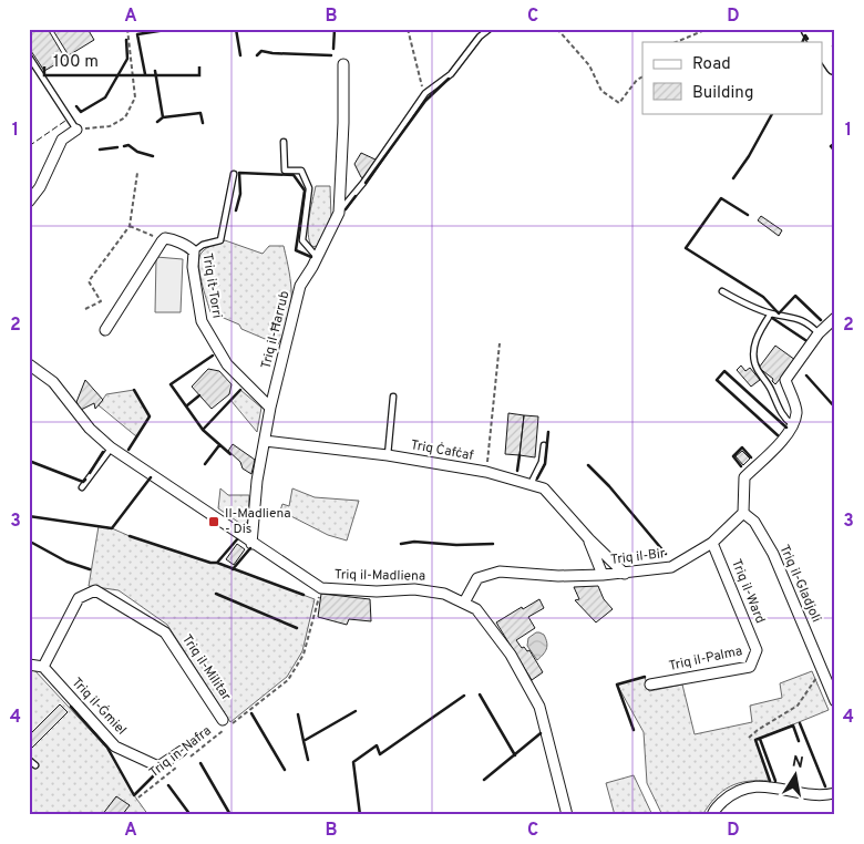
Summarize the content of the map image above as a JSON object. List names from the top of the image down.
{
  "streets": {
    "street": [
      "Triq it-Torri",
      "Triq il-Ħarrub",
      "Triq Ċafċaf",
      "Triq il-Bir",
      "Triq il-Madliena",
      "Triq il-Gladjoli",
      "Triq il-Ward",
      "Triq il-Palma",
      "Triq il-Militar",
      "Triq il-Ġmiel"
    ],
    "path": ["Triq in-Nafra"]
  },
  "crossings": [
    ["Triq it-Torri", "Triq il-Ħarrub"],
    ["Triq il-Ħarrub", "Triq Ċafċaf"],
    ["Triq il-Ħarrub", "Triq il-Madliena"],
    ["Triq Ċafċaf", "Triq il-Bir"],
    ["Triq il-Bir", "Triq il-Madliena"],
    ["Triq il-Bir", "Triq il-Gladjoli"],
    ["Triq il-Bir", "Triq il-Ward"],
    ["Triq il-Madliena", "Triq in-Nafra"],
    ["Triq il-Ward", "Triq il-Palma"],
    ["Triq il-Militar", "Triq il-Ġmiel"],
    ["Triq il-Ġmiel", "Triq in-Nafra"]
  ],
  "places": {
    "transit": ["Il-Madliena - Dis"]
  },
  "legend": ["Road", "Building"],
  "scale_bar": "100 m",
  "north": "top",
  "grid": {
    "columns": [
      "A",
      "B",
      "C",
      "D"
    ],
    "rows": [
      "1",
      "2",
      "3",
      "4"
    ]
  }
}
